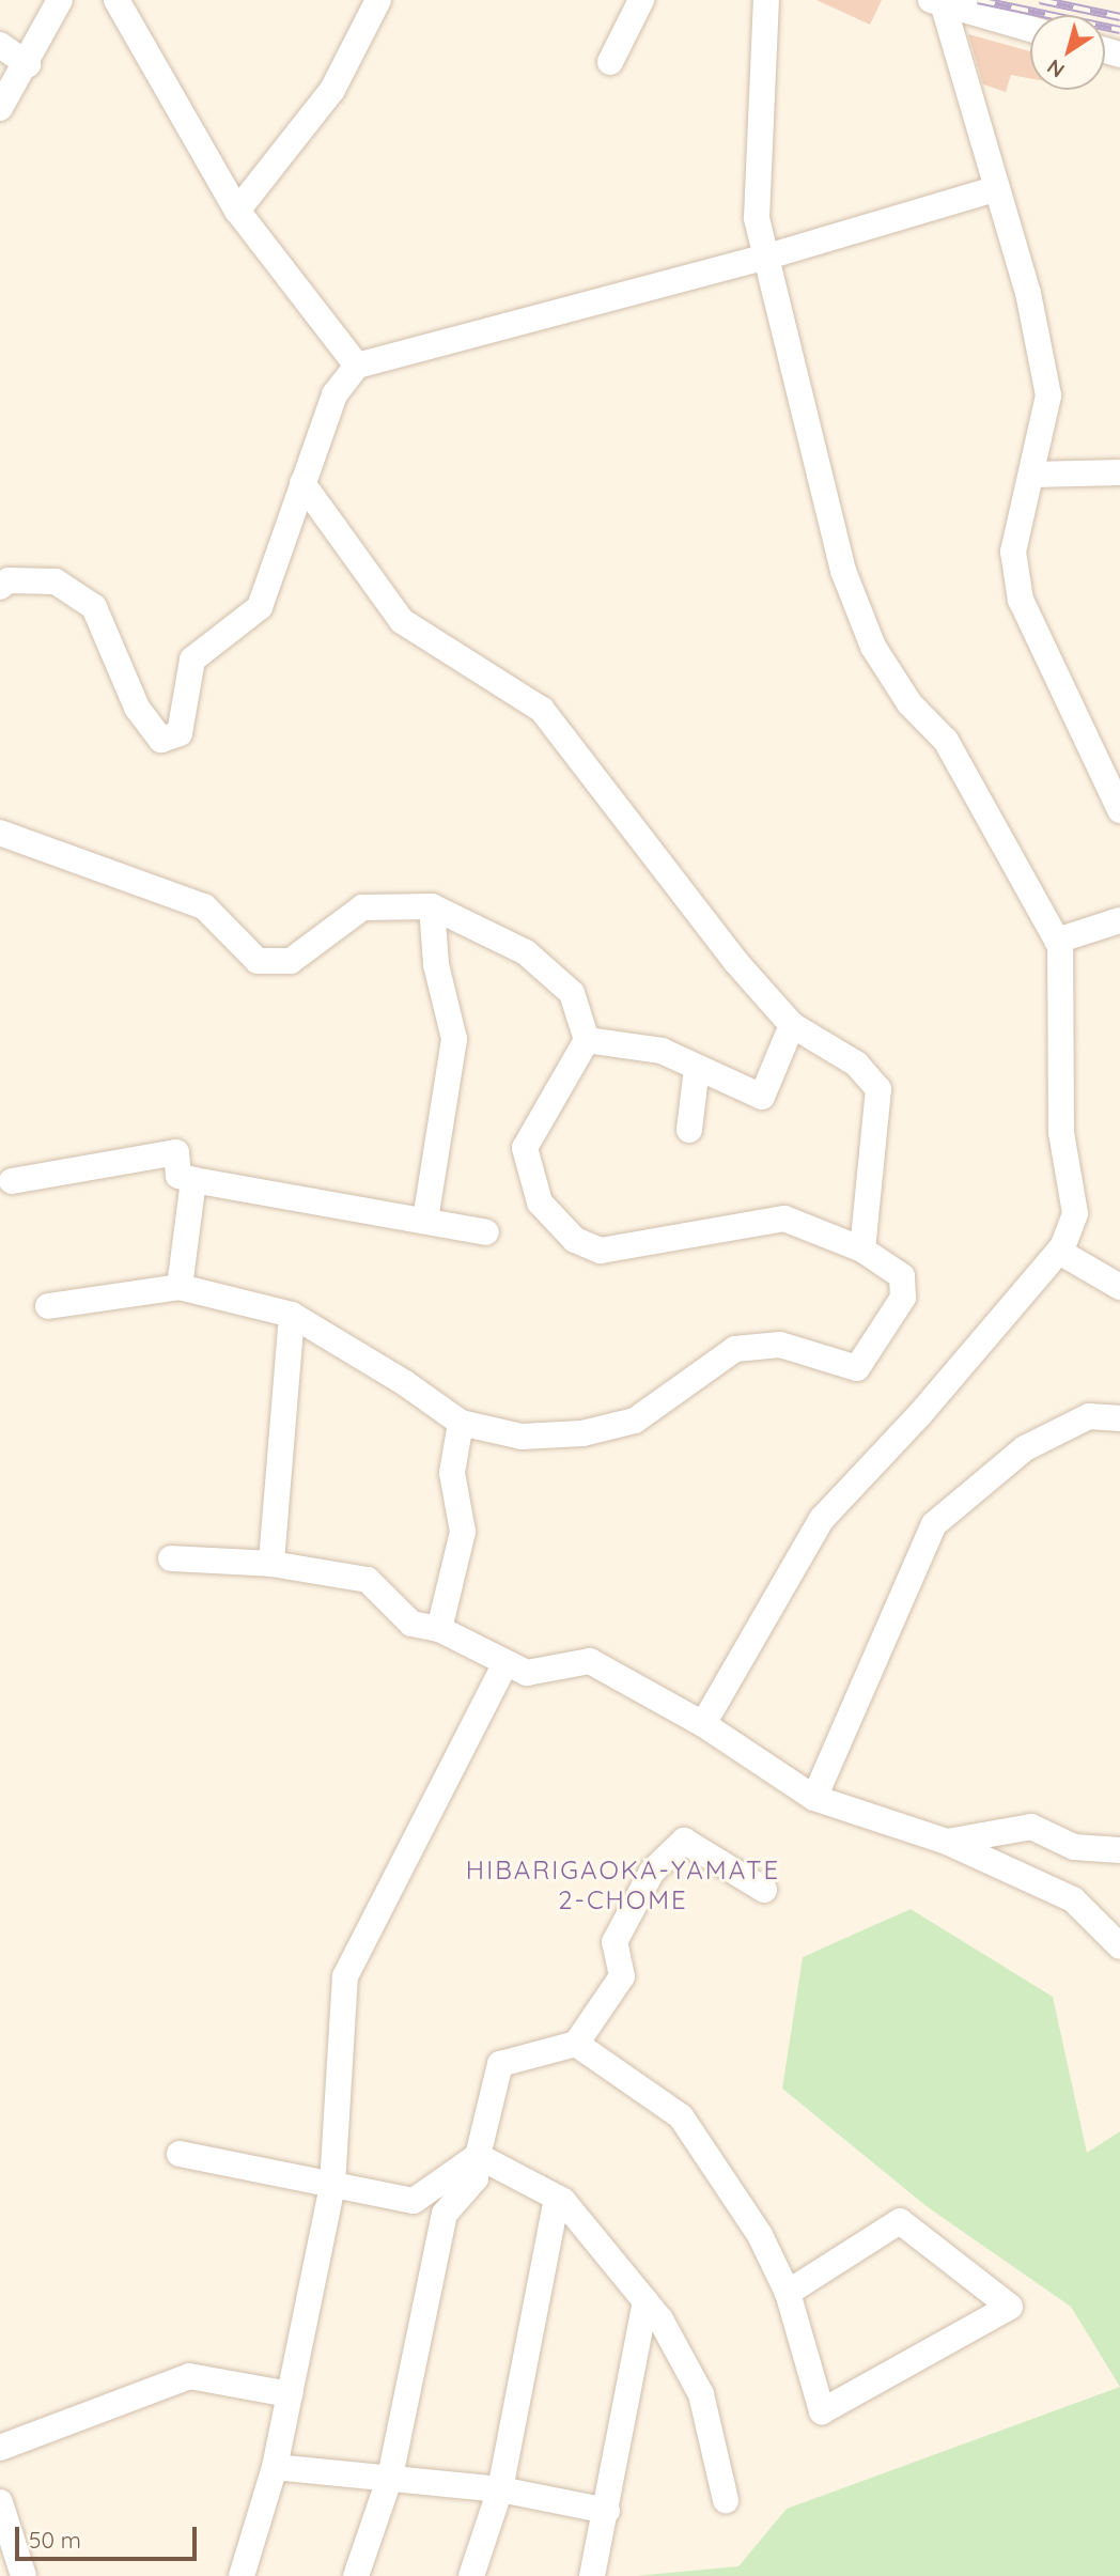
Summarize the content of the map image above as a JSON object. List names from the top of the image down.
{
  "districts": ["HIBARIGAOKA-YAMATE 2-CHOME"],
  "scale_bar": "50 m",
  "north": "bottom left"
}
